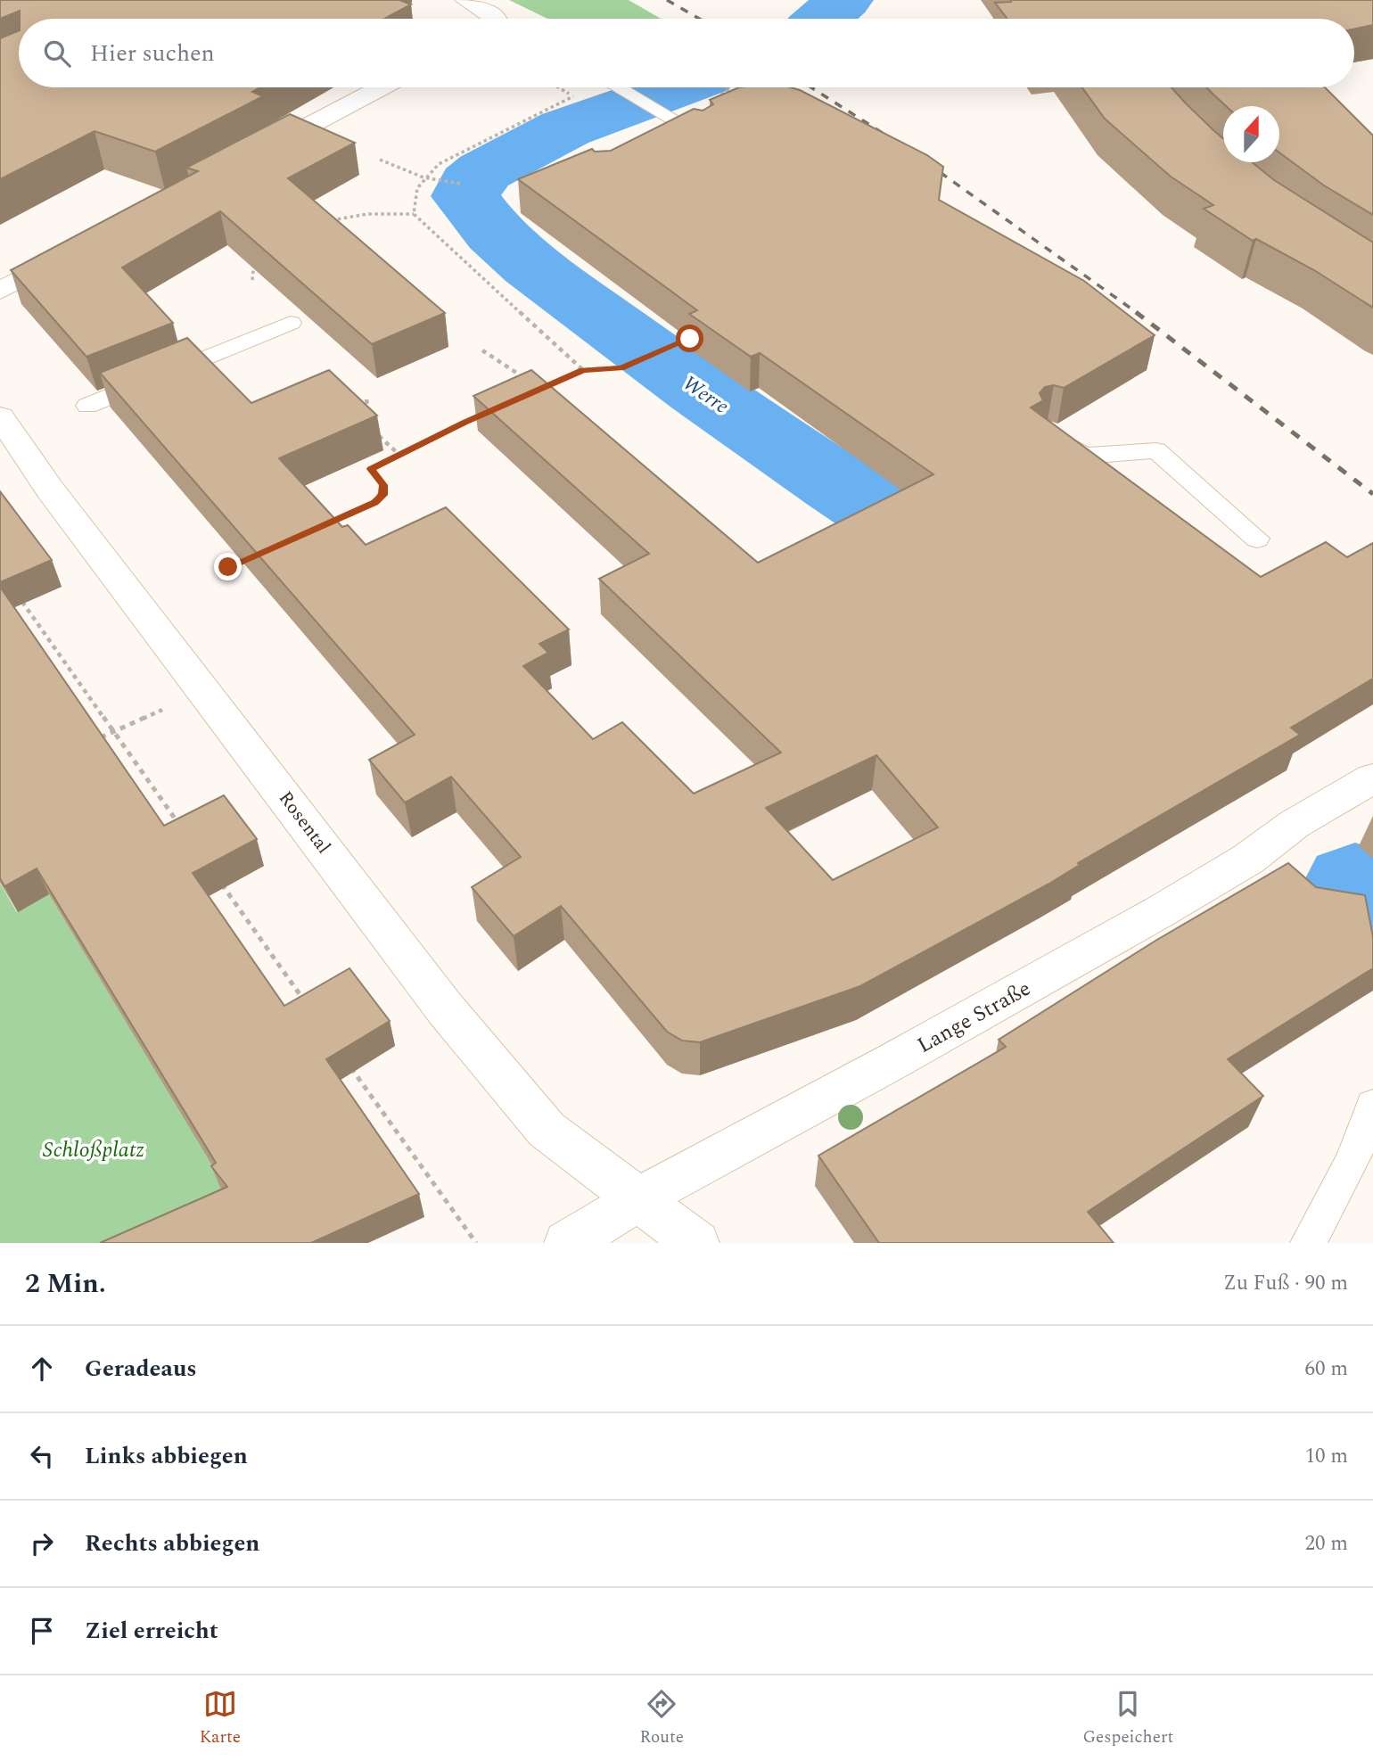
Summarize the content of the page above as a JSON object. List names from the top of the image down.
{
  "streets": {
    "street": ["Rosental", "Lange Straße"]
  },
  "crossings": [
    ["Rosental", "Lange Straße"]
  ],
  "water": ["Werre"],
  "parks": ["Schloßplatz"],
  "north": "top",
  "page": {
    "search": "Hier suchen",
    "heading": ["2 Min.", "Zu Fuß · 90 m"],
    "list": [
      ["Geradeaus", "60 m"],
      ["Links abbiegen", "10 m"],
      ["Rechts abbiegen", "20 m"],
      "Ziel erreicht"
    ],
    "nav": ["Karte", "Route", "Gespeichert"]
  }
}
